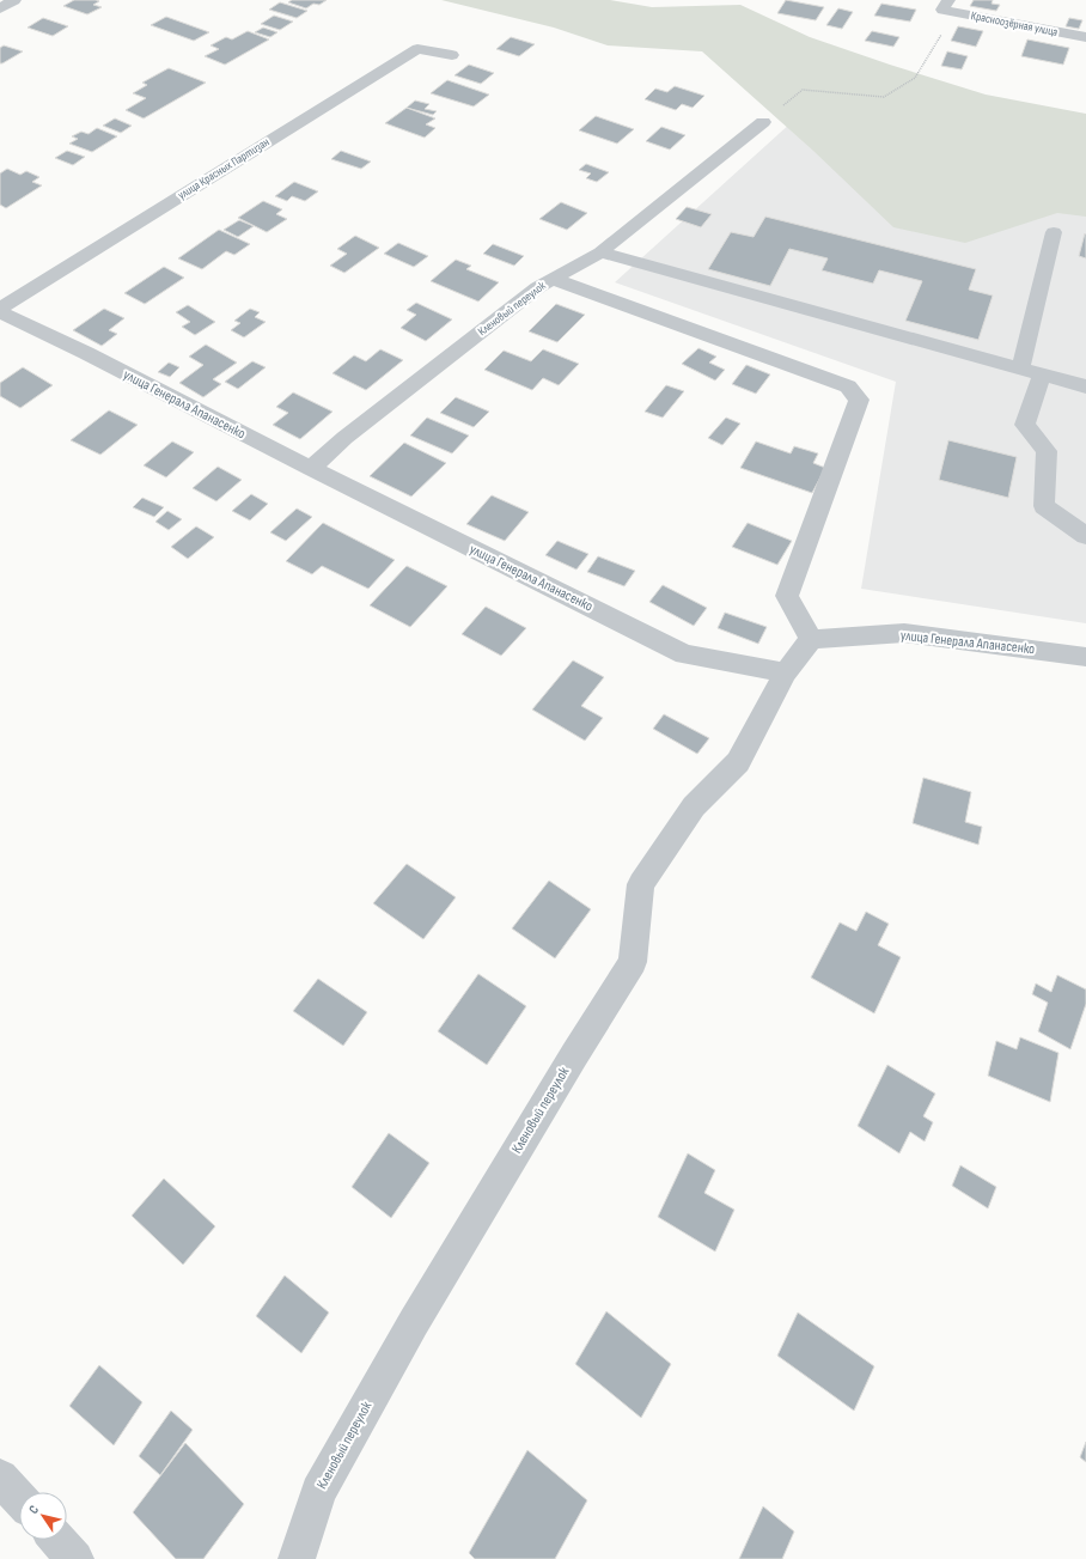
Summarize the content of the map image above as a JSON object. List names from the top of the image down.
{
  "streets": {
    "street": [
      "Красноозёрная улица",
      "улица Красных Партизан",
      "Кленовый переулок",
      "улица Генерала Апанасенко"
    ]
  },
  "crossings": [
    ["Кленовый переулок", "улица Генерала Апанасенко"]
  ],
  "north": "top left"
}
